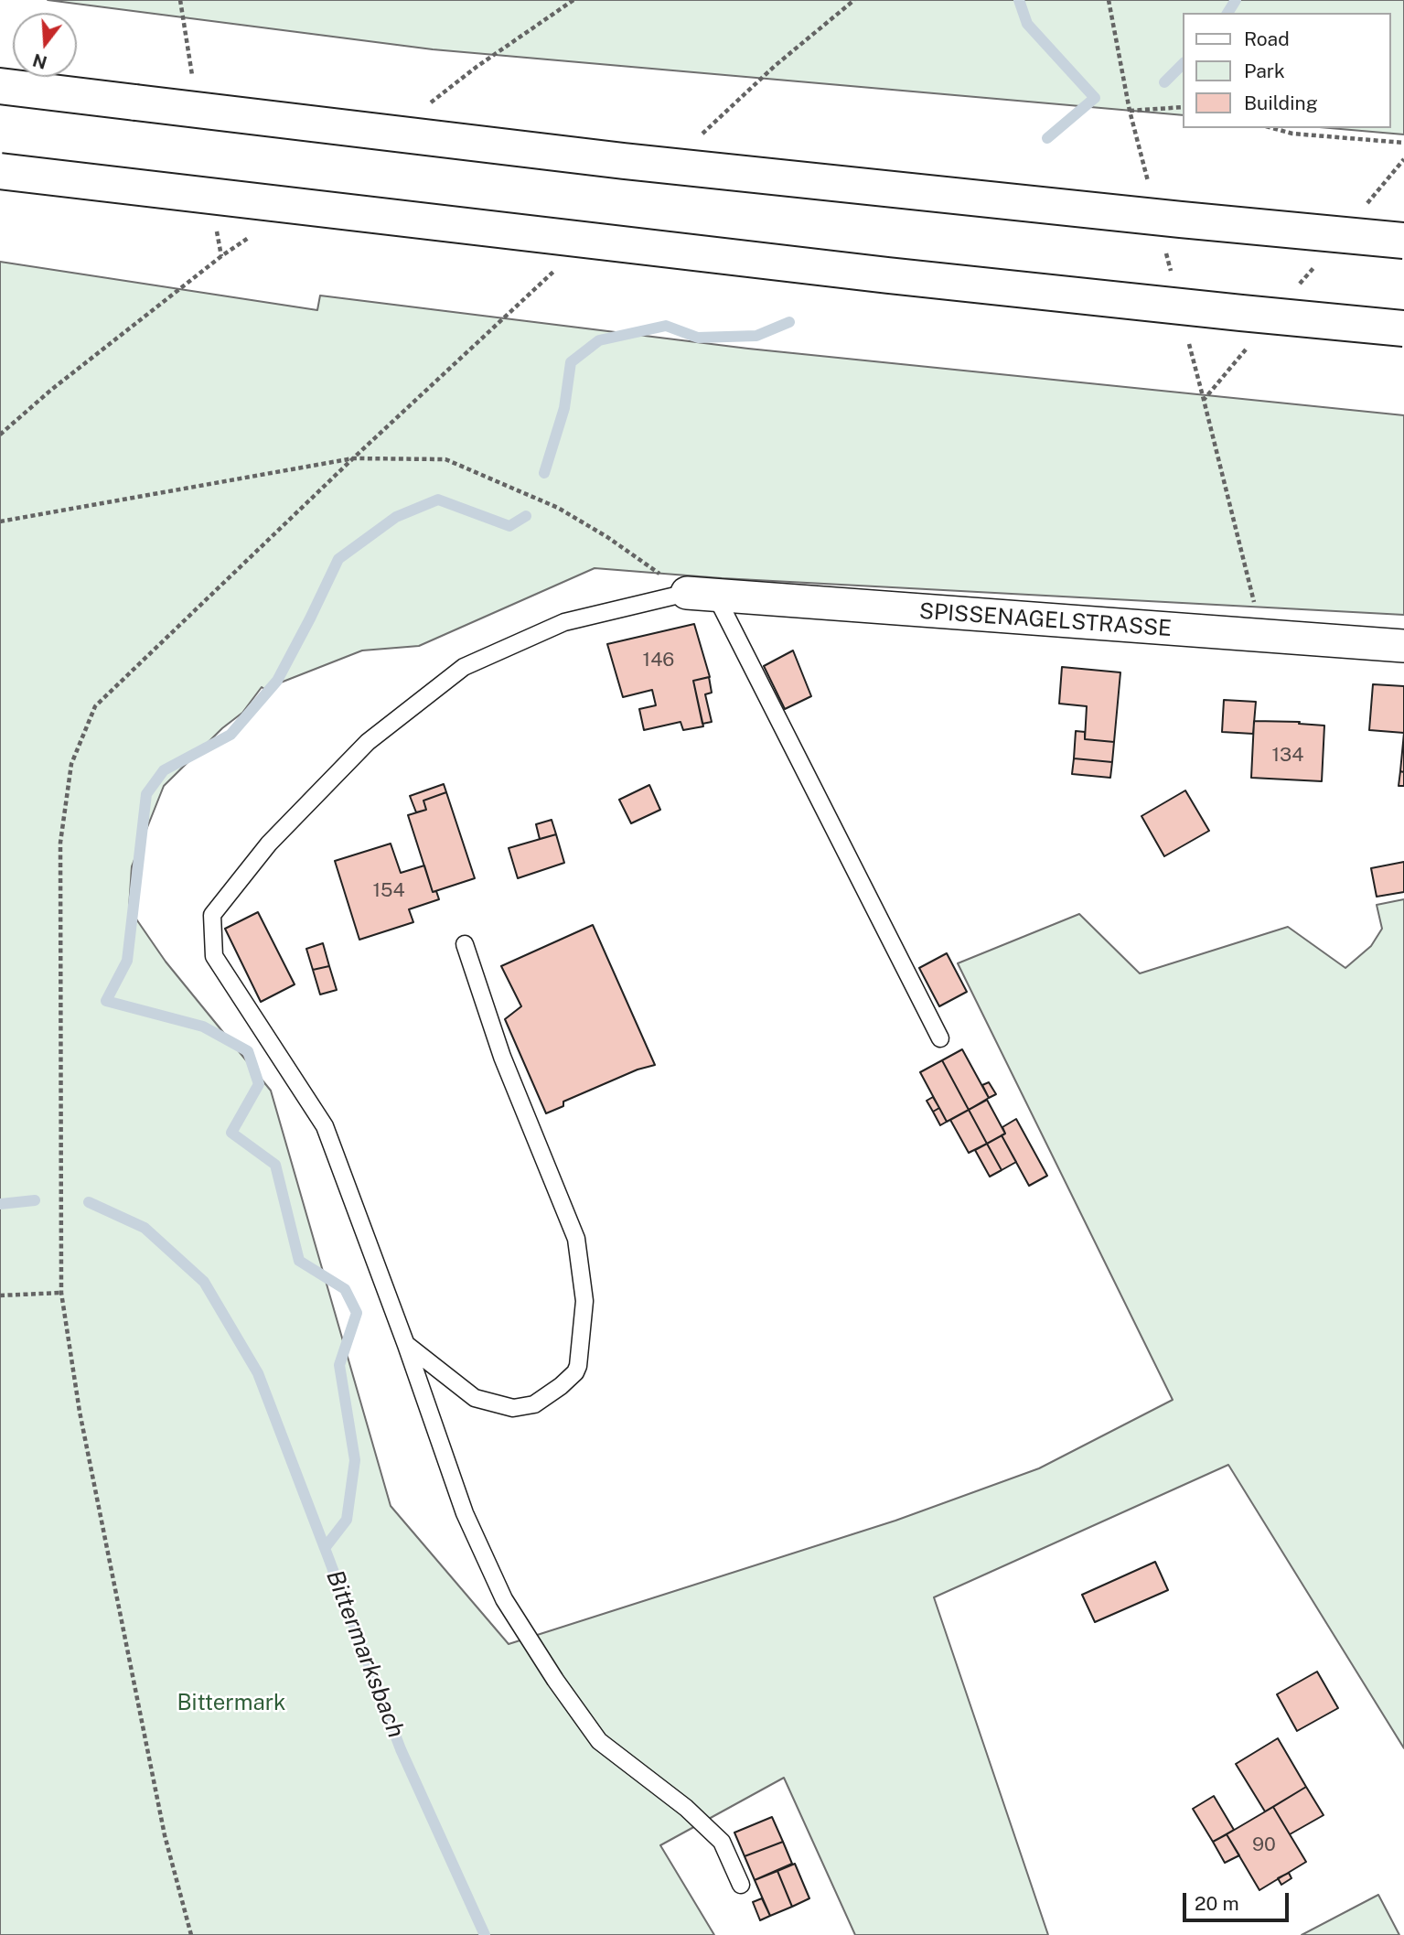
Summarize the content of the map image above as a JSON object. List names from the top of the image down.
{
  "streets": {
    "street": ["SPISSENAGELSTRASSE"]
  },
  "water": ["Bittermarksbach"],
  "parks": ["Bittermark"],
  "house_numbers": [
    "146",
    "134",
    "154",
    "90"
  ],
  "legend": ["Road", "Park", "Building"],
  "scale_bar": "20 m",
  "north": "bottom"
}
